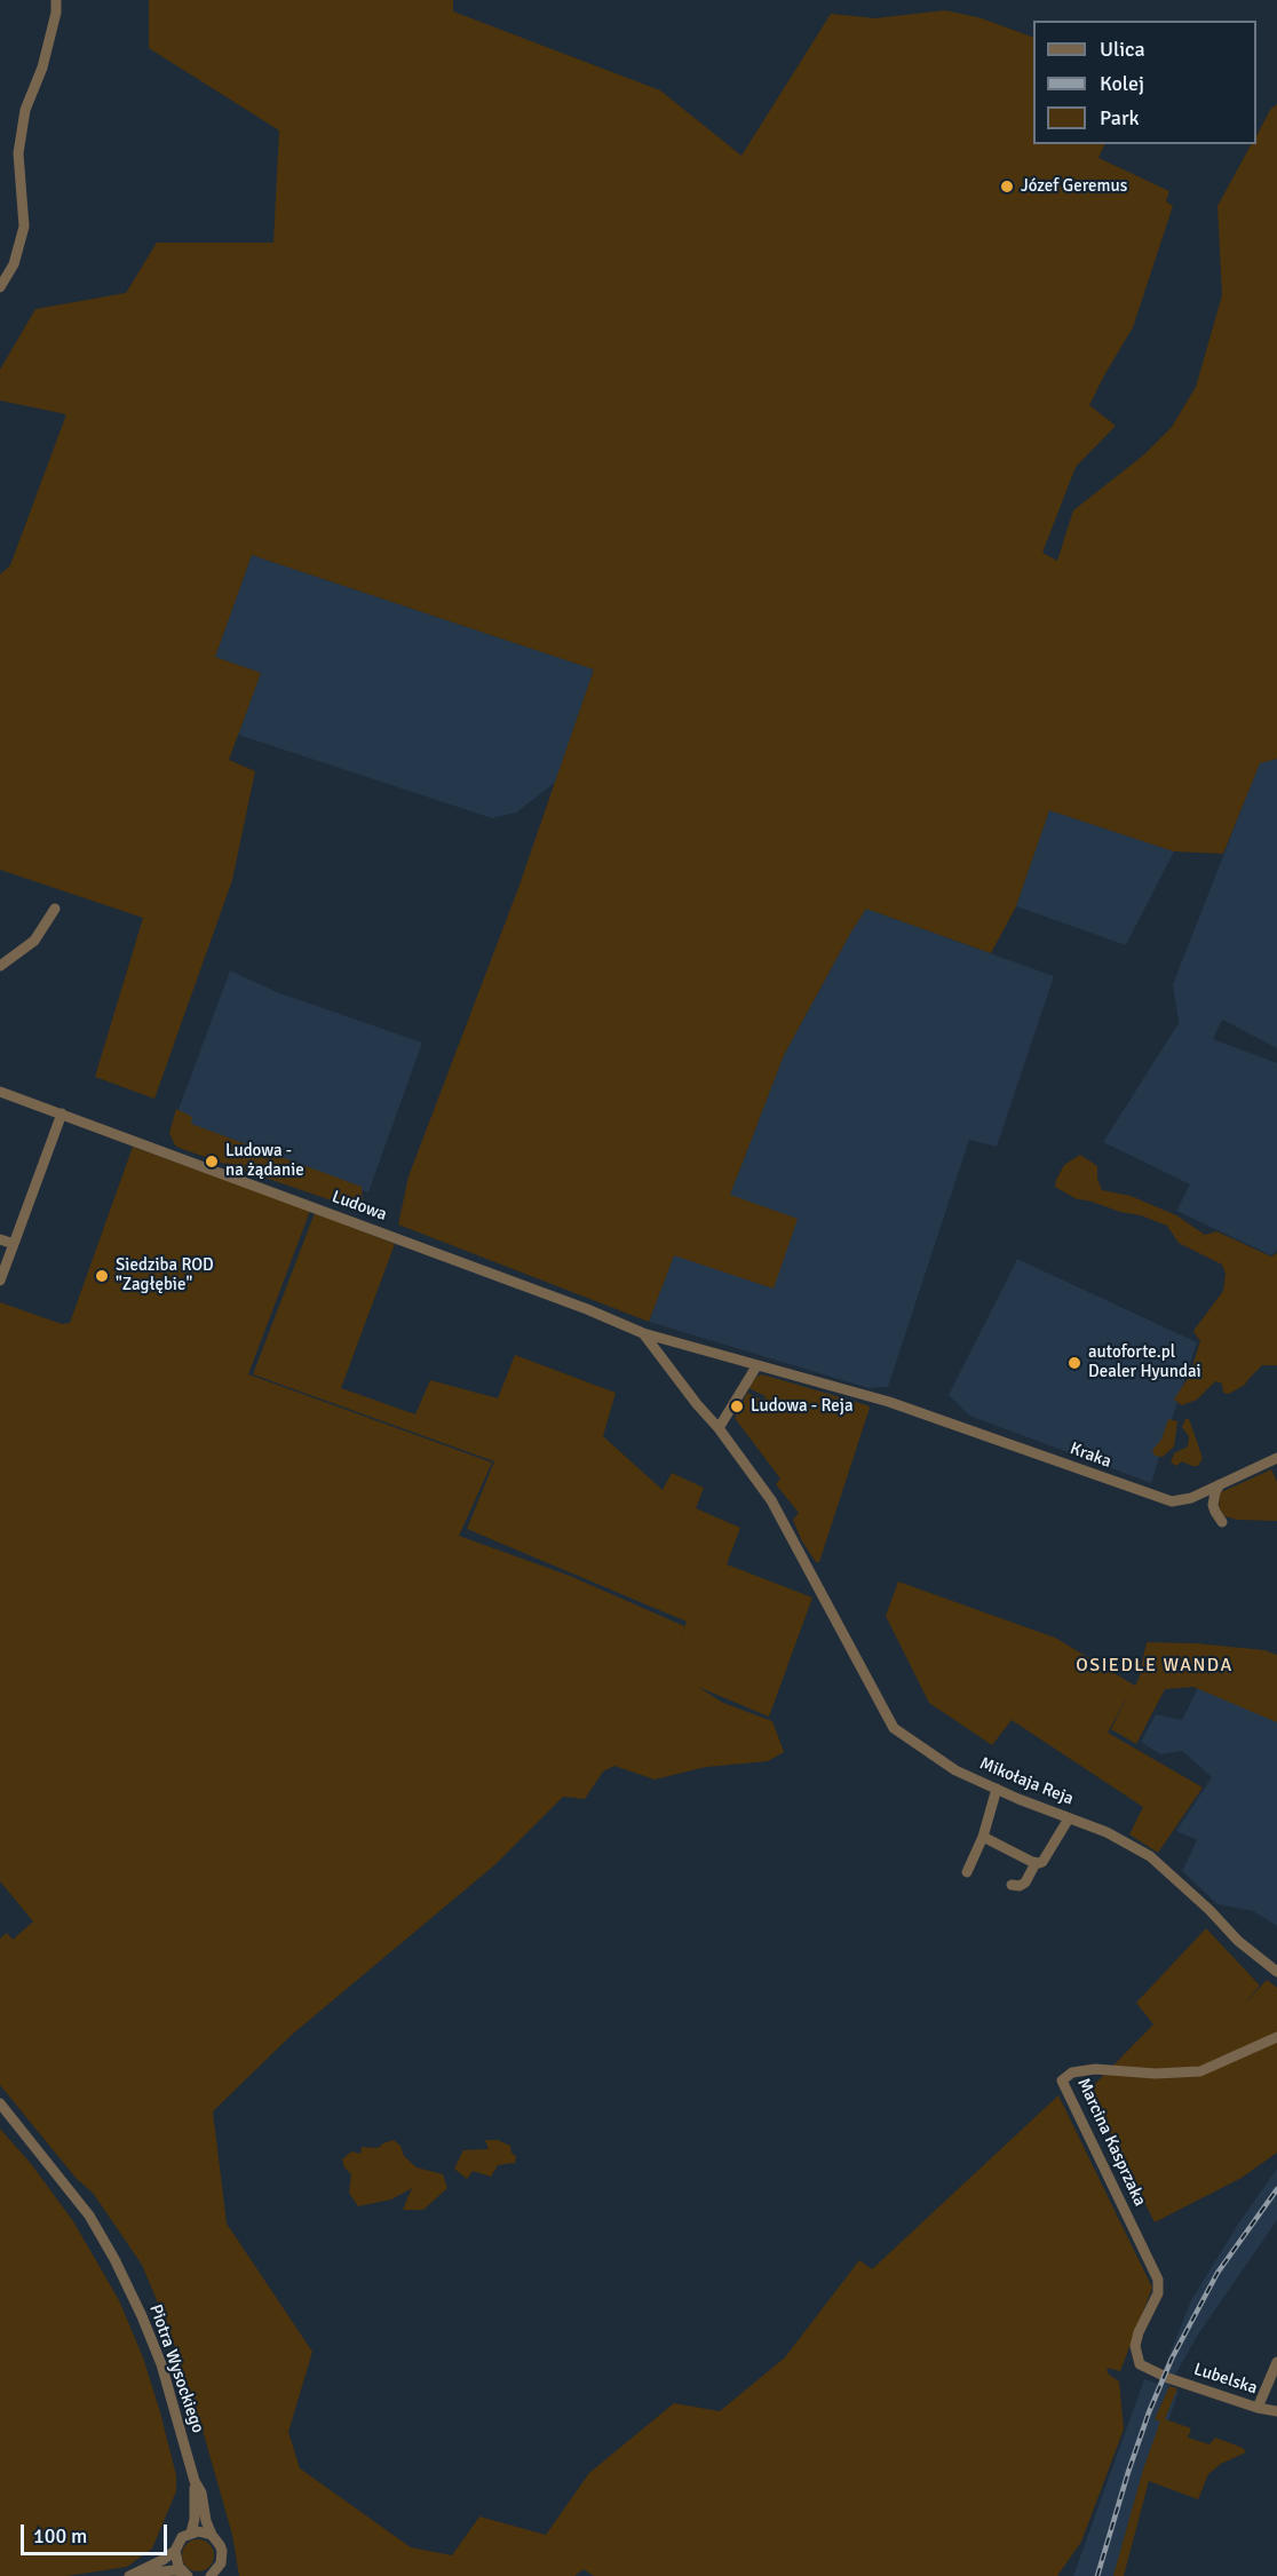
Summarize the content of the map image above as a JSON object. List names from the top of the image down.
{
  "streets": {
    "street": [
      "Ludowa",
      "Kraka",
      "Mikołaja Reja",
      "Marcina Kasprzaka",
      "Piotra Wysockiego",
      "Lubelska"
    ]
  },
  "crossings": [
    ["Ludowa", "Kraka"],
    ["Ludowa", "Mikołaja Reja"],
    ["Marcina Kasprzaka", "Lubelska"]
  ],
  "districts": ["OSIEDLE WANDA"],
  "places": [
    "Józef Geremus",
    "Ludowa - na żądanie",
    "Siedziba ROD \"Zagłębie\"",
    "autoforte.pl Dealer Hyundai",
    "Ludowa - Reja"
  ],
  "legend": ["Ulica", "Kolej", "Park"],
  "scale_bar": "100 m"
}
